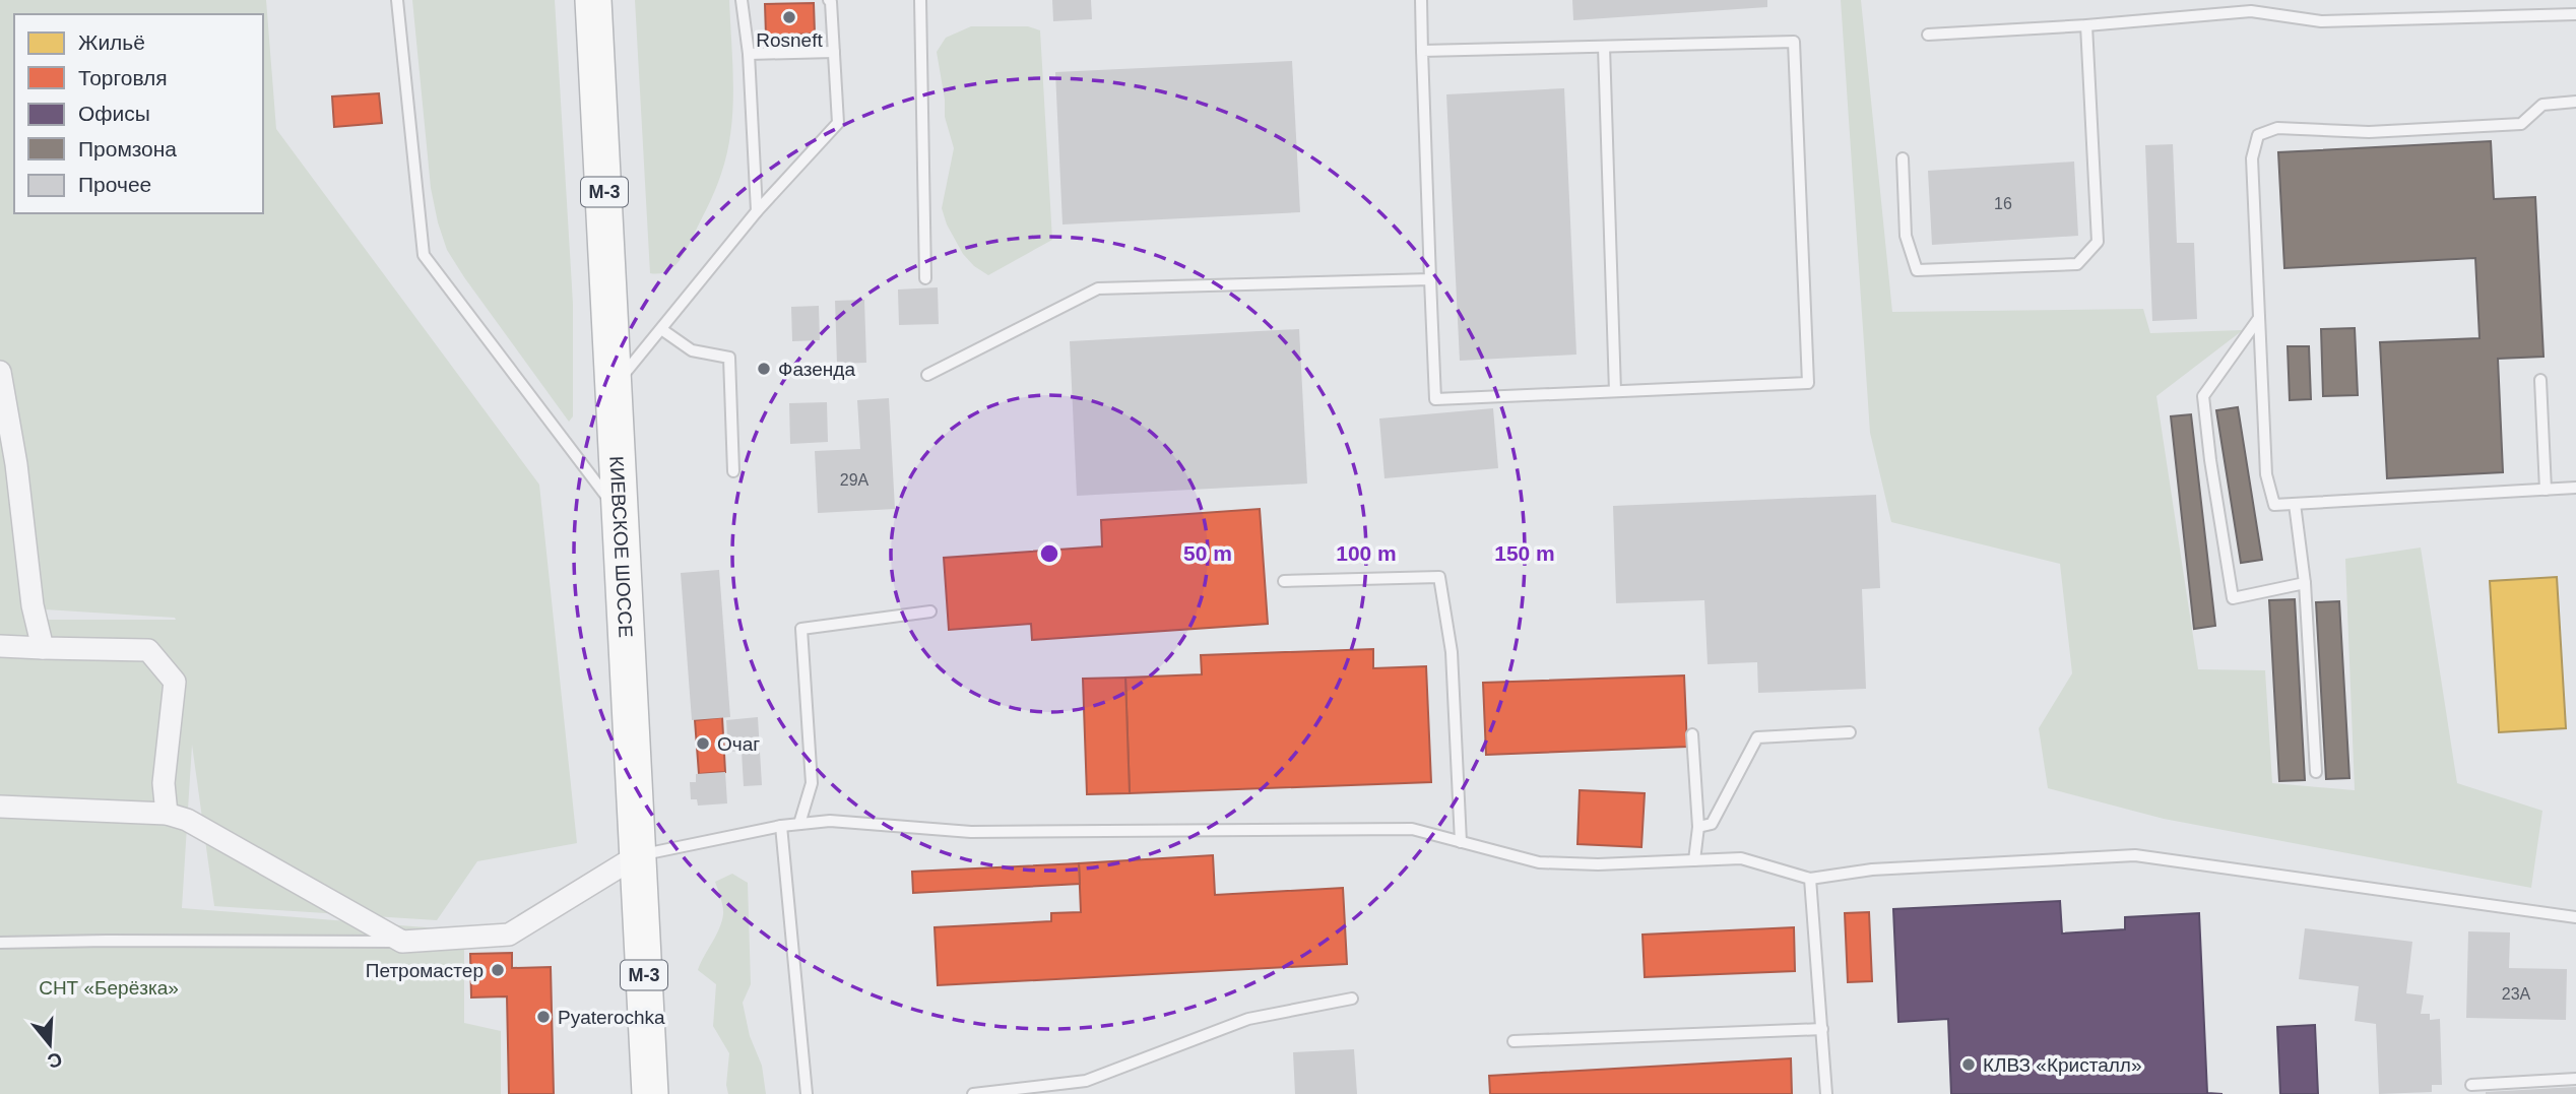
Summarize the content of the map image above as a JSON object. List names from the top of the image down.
{
  "streets": {
    "highway": ["М-3", "КИЕВСКОЕ ШОССЕ"]
  },
  "parks": ["СНТ «Берёзка»"],
  "places": [
    "Rosneft",
    "Фазенда",
    "Очаг",
    "Петромастер",
    "Pyaterochka",
    "КЛВЗ «Кристалл»"
  ],
  "house_numbers": ["16", "29А", "23А"],
  "legend": [
    "Жильё",
    "Торговля",
    "Офисы",
    "Промзона",
    "Прочее"
  ],
  "north": "bottom",
  "rings": ["50 m", "100 m", "150 m"]
}
